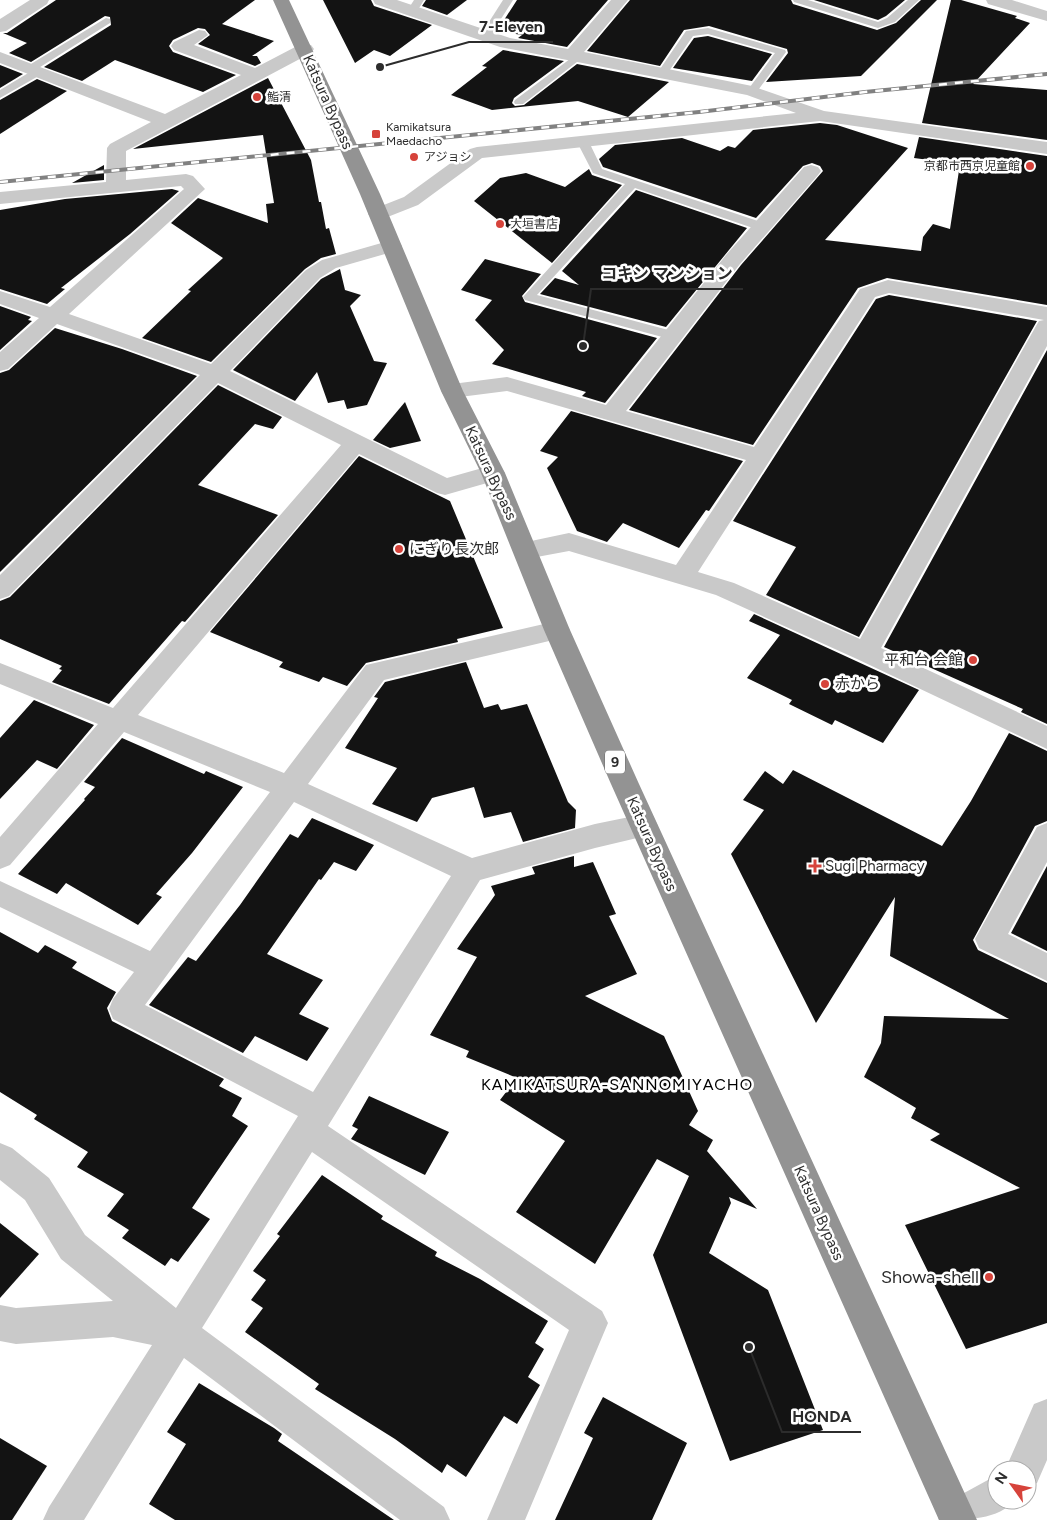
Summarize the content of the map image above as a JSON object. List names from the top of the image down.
{
  "streets": {
    "highway": ["Katsura Bypass", "9"]
  },
  "districts": ["KAMIKATSURA-SANNOMIYACHO"],
  "places": {
    "other": [
      "7-Eleven",
      "鮨清",
      "アジョシ",
      "京都市西京児童館",
      "大垣書店",
      "コキン マンション",
      "にぎり長次郎",
      "平和台 会館",
      "赤から",
      "Showa-shell",
      "HONDA"
    ],
    "transit": ["Kamikatsura Maedacho"],
    "health": ["Sugi Pharmacy"]
  },
  "north": "top left"
}
